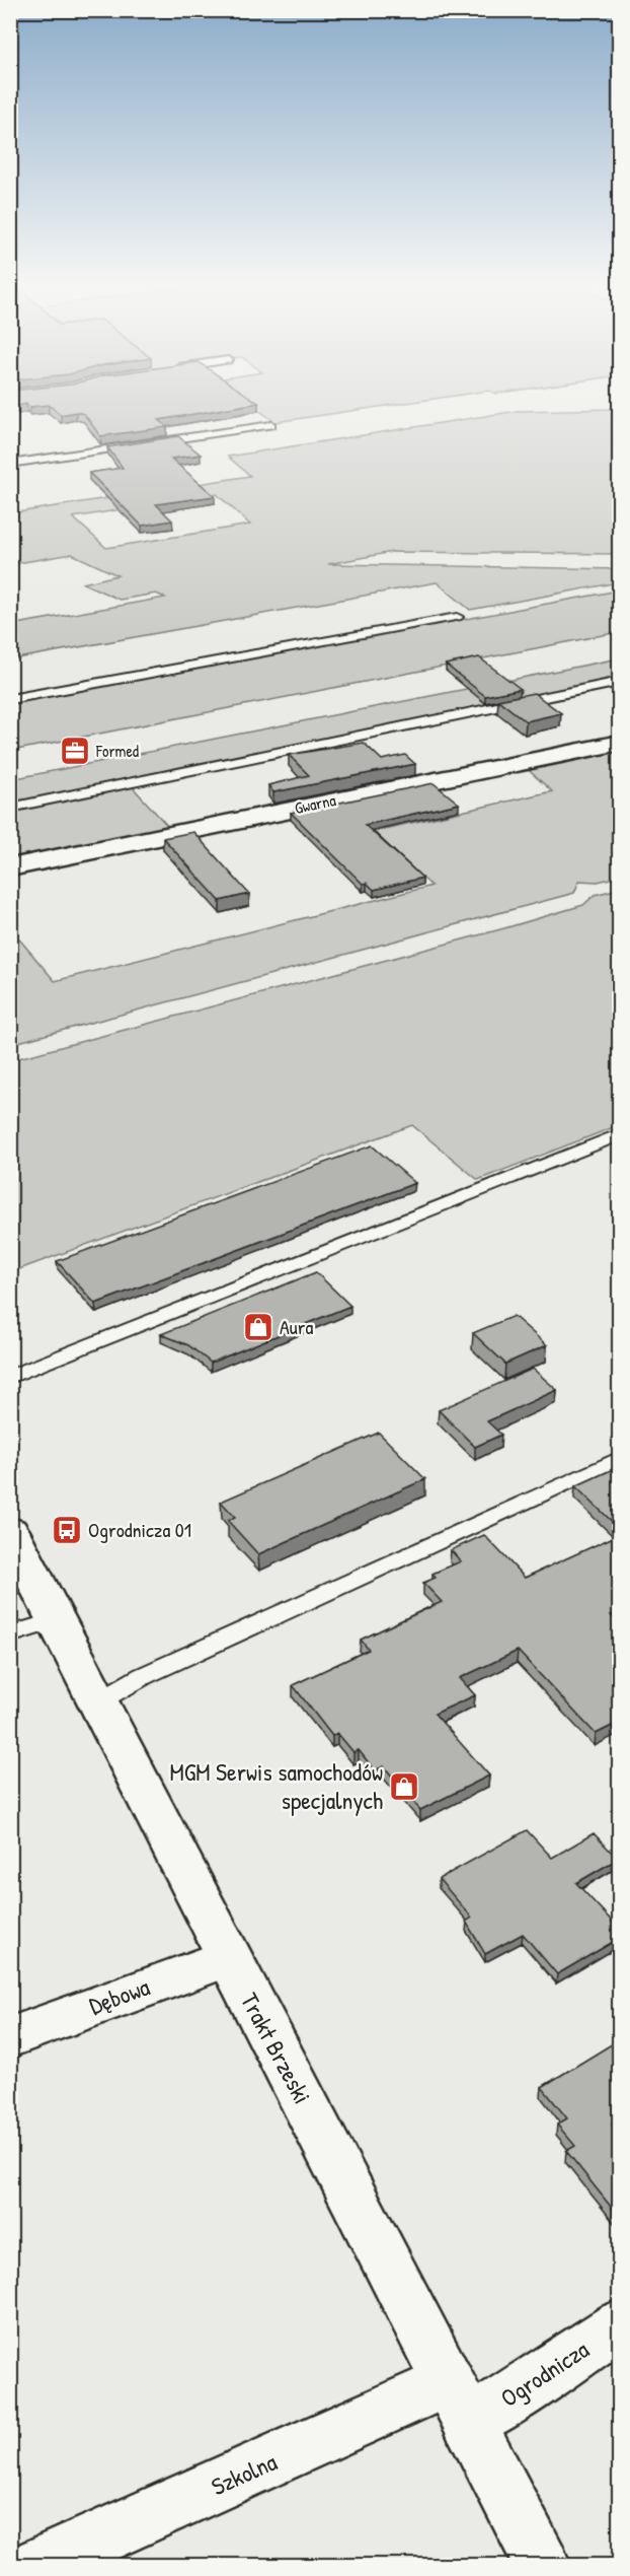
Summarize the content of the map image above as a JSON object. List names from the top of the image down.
{
  "streets": {
    "street": [
      "Gwarna",
      "Dębowa",
      "Trakt Brzeski",
      "Ogrodnicza",
      "Szkolna"
    ]
  },
  "crossings": [
    ["Dębowa", "Trakt Brzeski"],
    ["Trakt Brzeski", "Ogrodnicza"],
    ["Trakt Brzeski", "Szkolna"],
    ["Ogrodnicza", "Szkolna"]
  ],
  "places": {
    "office": ["Formed"],
    "shop": ["Aura", "MGM Serwis samochodów specjalnych"],
    "bus stop": ["Ogrodnicza 01"]
  }
}
